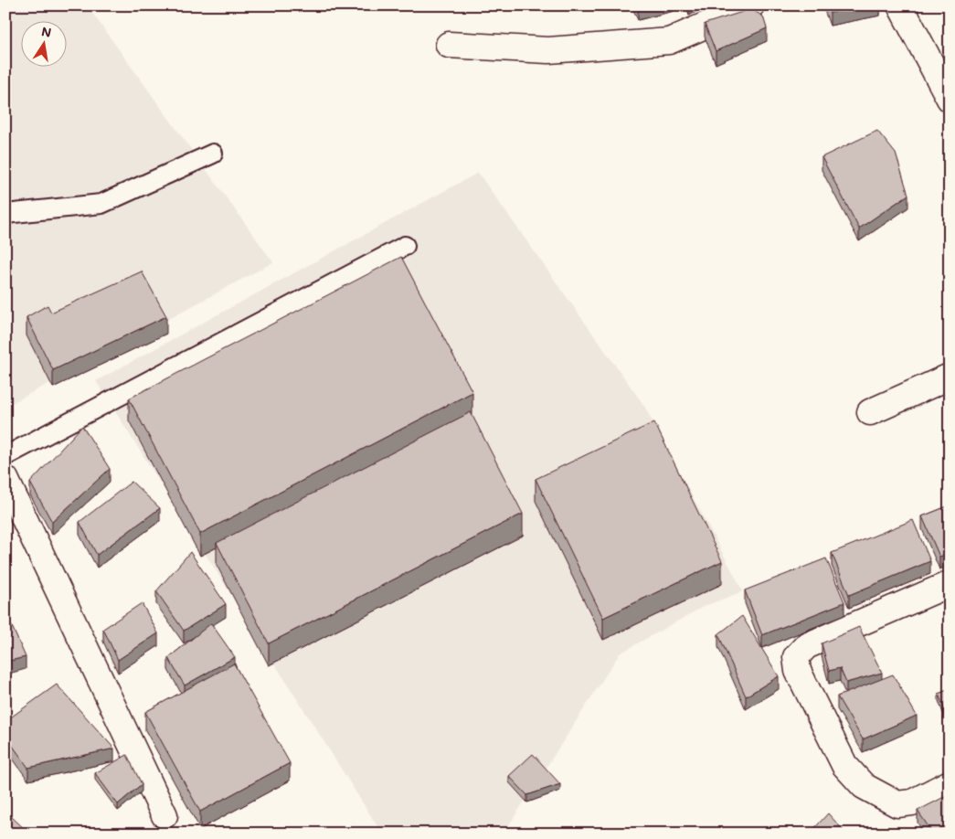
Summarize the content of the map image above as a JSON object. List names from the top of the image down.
{
  "north": "top"
}
